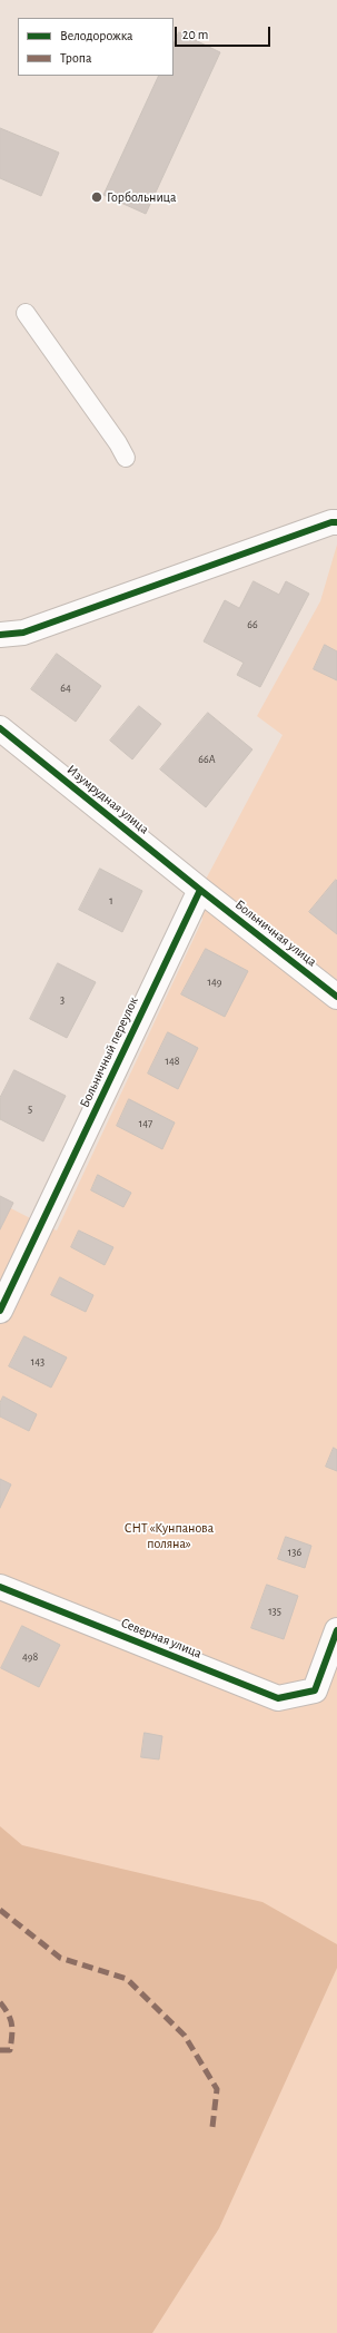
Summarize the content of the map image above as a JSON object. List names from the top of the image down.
{
  "streets": {
    "street": [
      "Изумрудная улица",
      "Больничная улица",
      "Больничный переулок",
      "Северная улица"
    ]
  },
  "crossings": [
    ["Изумрудная улица", "Больничная улица"],
    ["Изумрудная улица", "Больничный переулок"],
    ["Больничная улица", "Больничный переулок"]
  ],
  "parks": ["СНТ «Кунпанова поляна»"],
  "places": ["Горбольница"],
  "house_numbers": [
    "66",
    "64",
    "66А",
    "1",
    "149",
    "3",
    "148",
    "5",
    "147",
    "143",
    "136",
    "135",
    "498"
  ],
  "legend": ["Велодорожка", "Тропа"],
  "scale_bar": "20 m"
}
